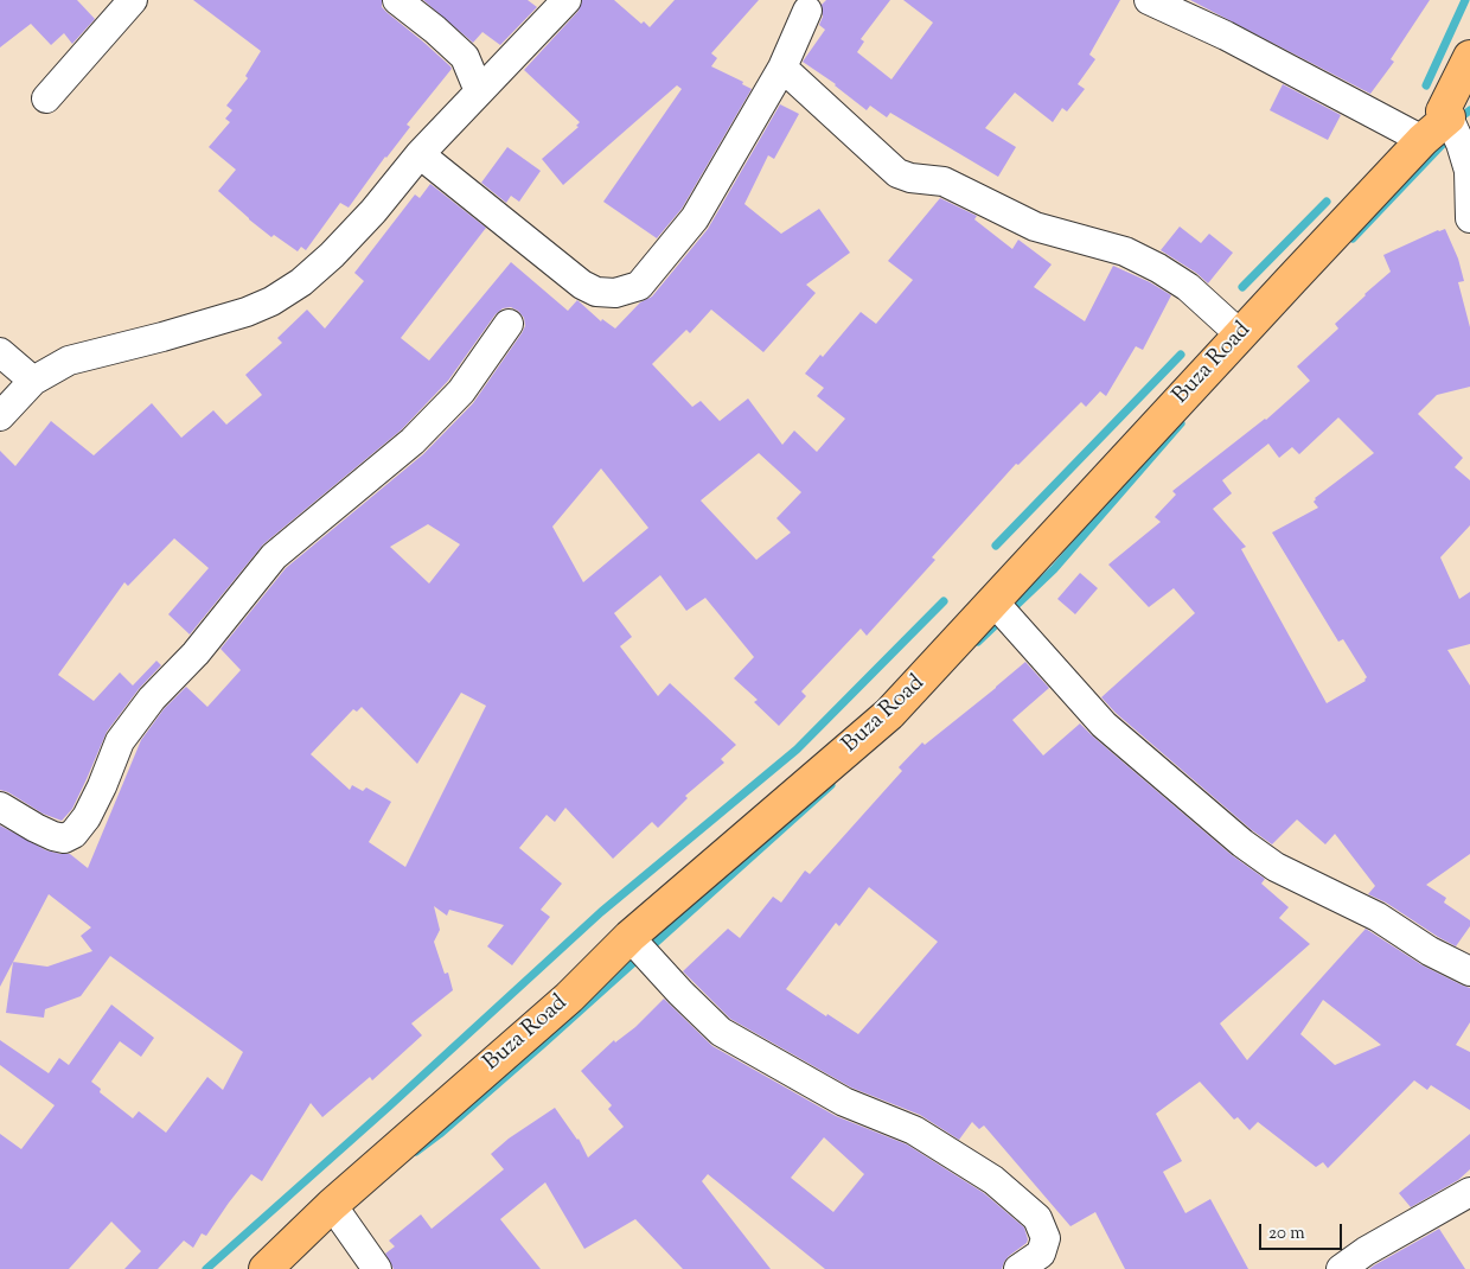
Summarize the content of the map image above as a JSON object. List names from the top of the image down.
{
  "streets": {
    "main road": ["Buza Road"]
  },
  "scale_bar": "20 m"
}
